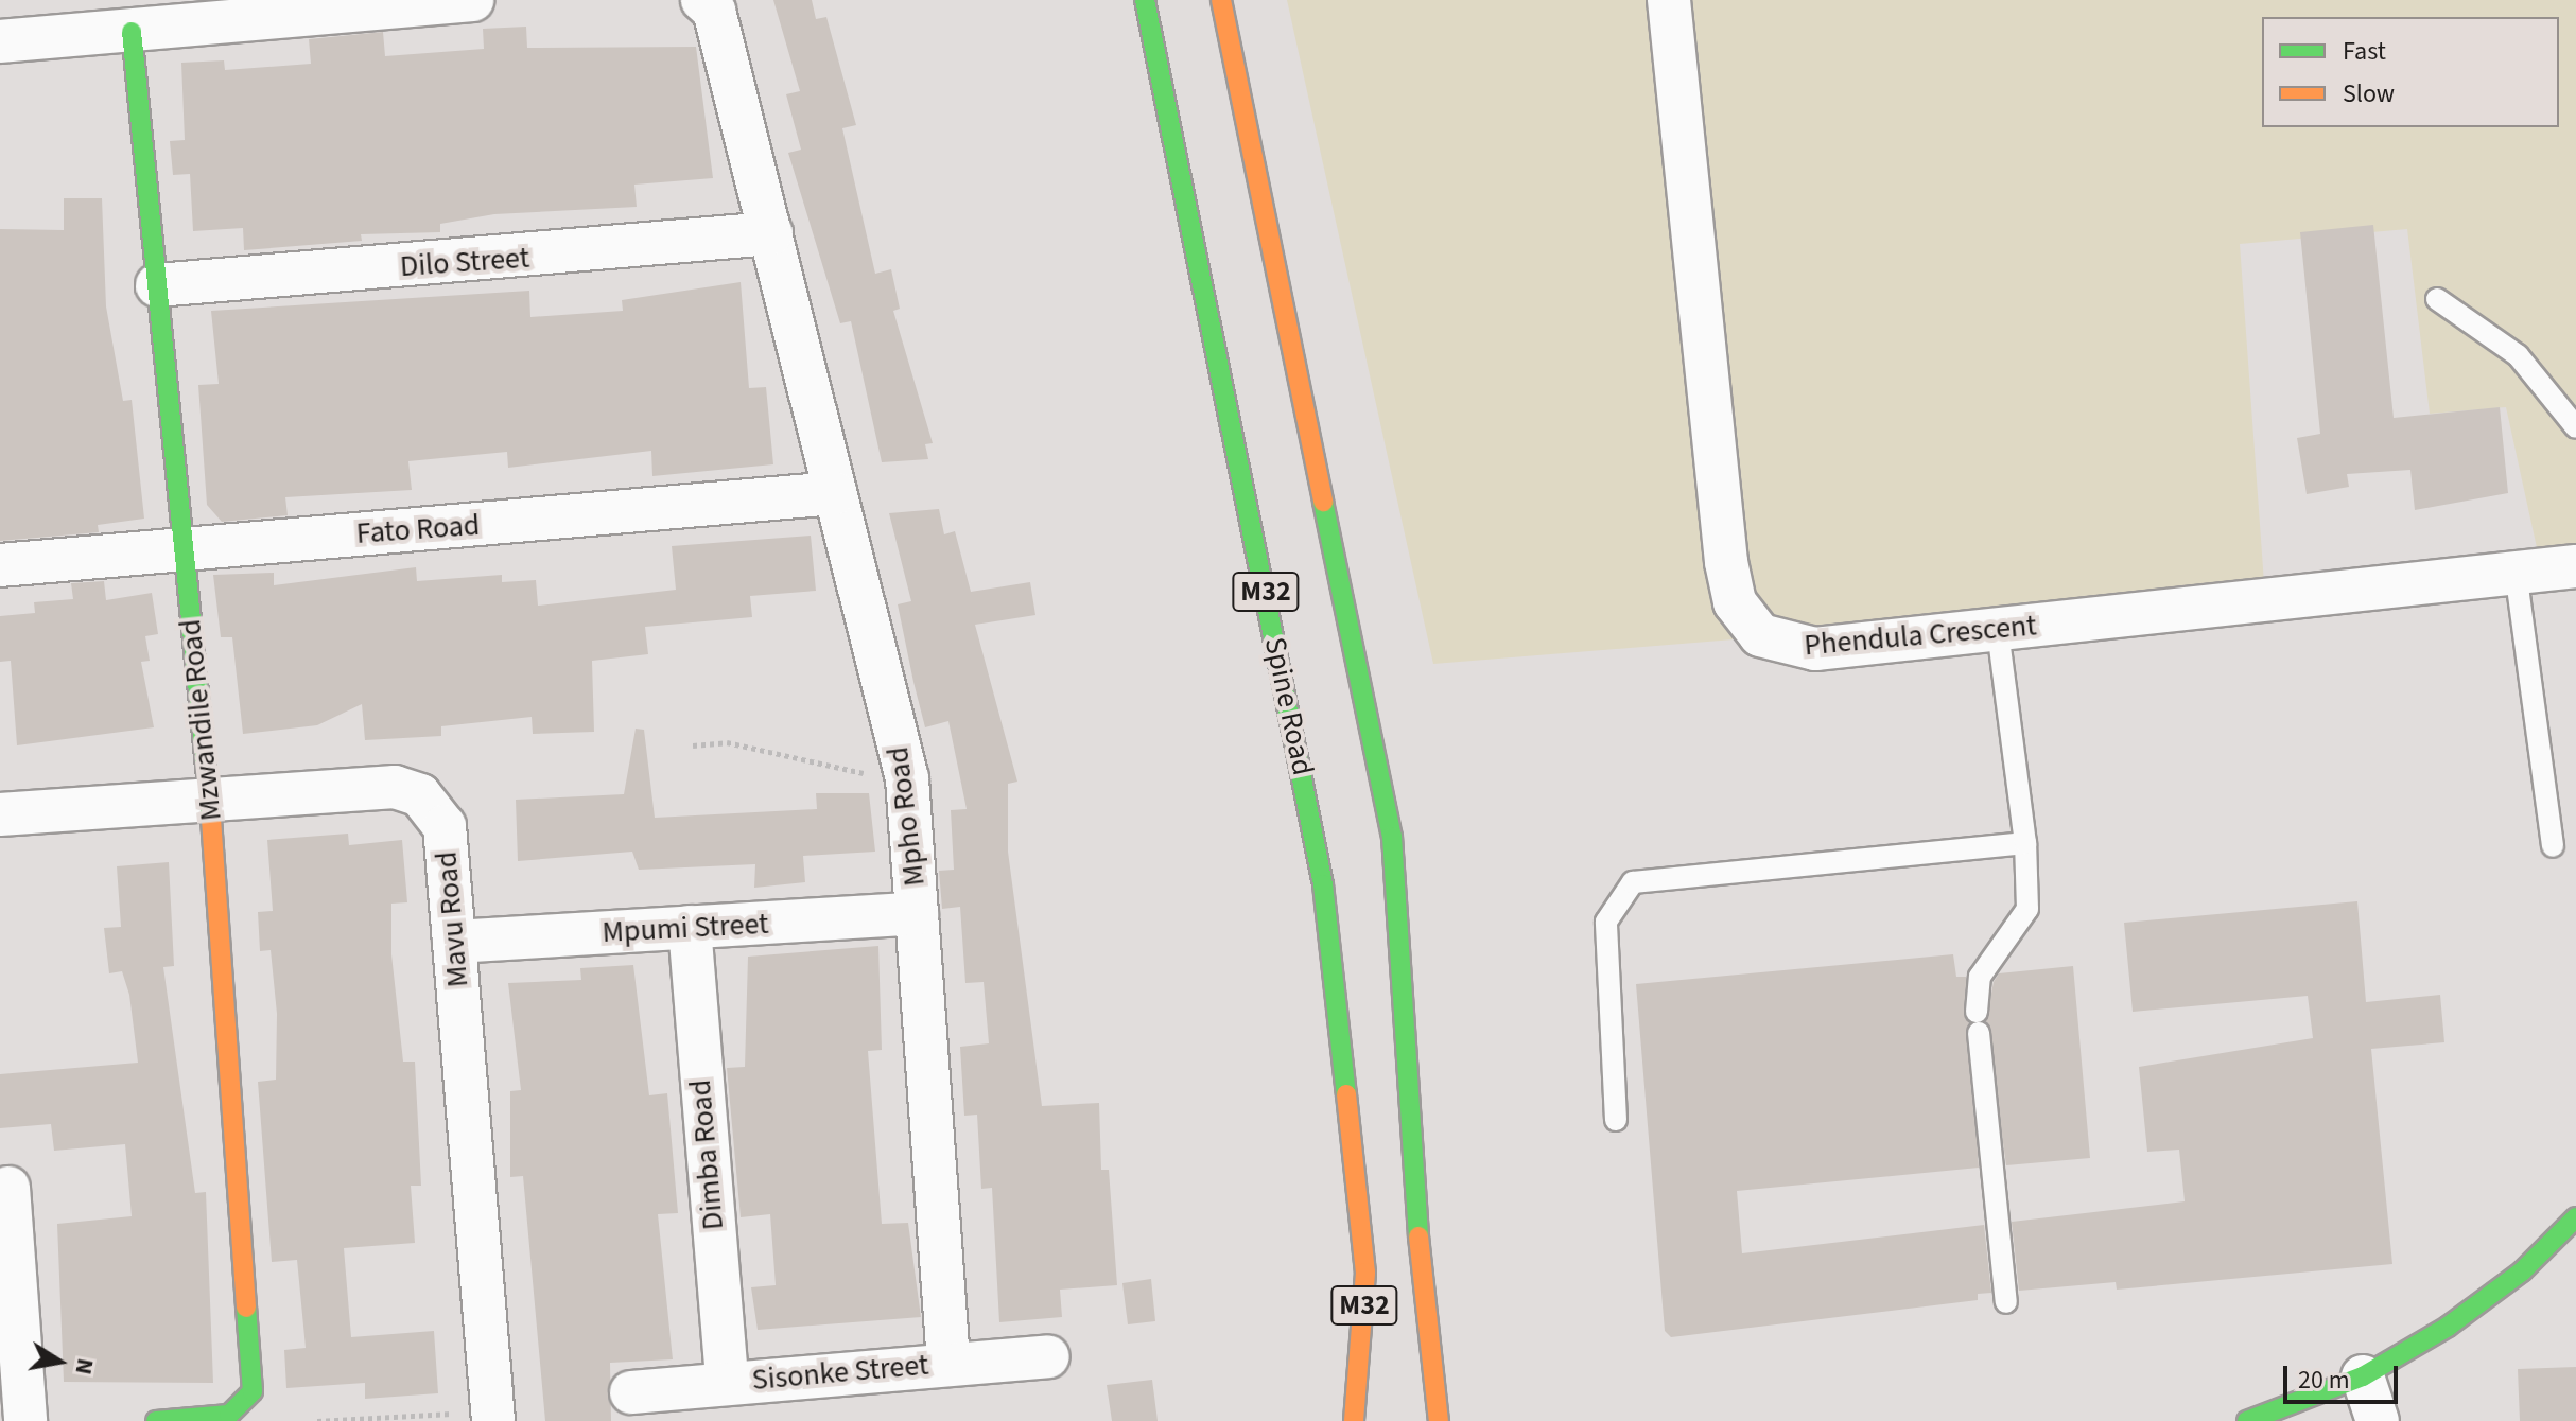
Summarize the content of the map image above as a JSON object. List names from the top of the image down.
{
  "streets": {
    "main road": ["M32", "Spine Road", "Mzwandile Road"],
    "street": [
      "Dilo Street",
      "Fato Road",
      "Phendula Crescent",
      "Mpho Road",
      "Mavu Road",
      "Mpumi Street",
      "Dimba Road",
      "Sisonke Street"
    ]
  },
  "crossings": [
    ["Dilo Street", "Mzwandile Road"],
    ["Dilo Street", "Mpho Road"],
    ["Fato Road", "Mzwandile Road"],
    ["Fato Road", "Mpho Road"],
    ["Mzwandile Road", "Mavu Road"],
    ["Mpho Road", "Mpumi Street"],
    ["Mpho Road", "Sisonke Street"],
    ["Mavu Road", "Mpumi Street"],
    ["Mpumi Street", "Dimba Road"],
    ["Dimba Road", "Sisonke Street"]
  ],
  "legend": ["Fast", "Slow"],
  "scale_bar": "20 m",
  "north": "right"
}
